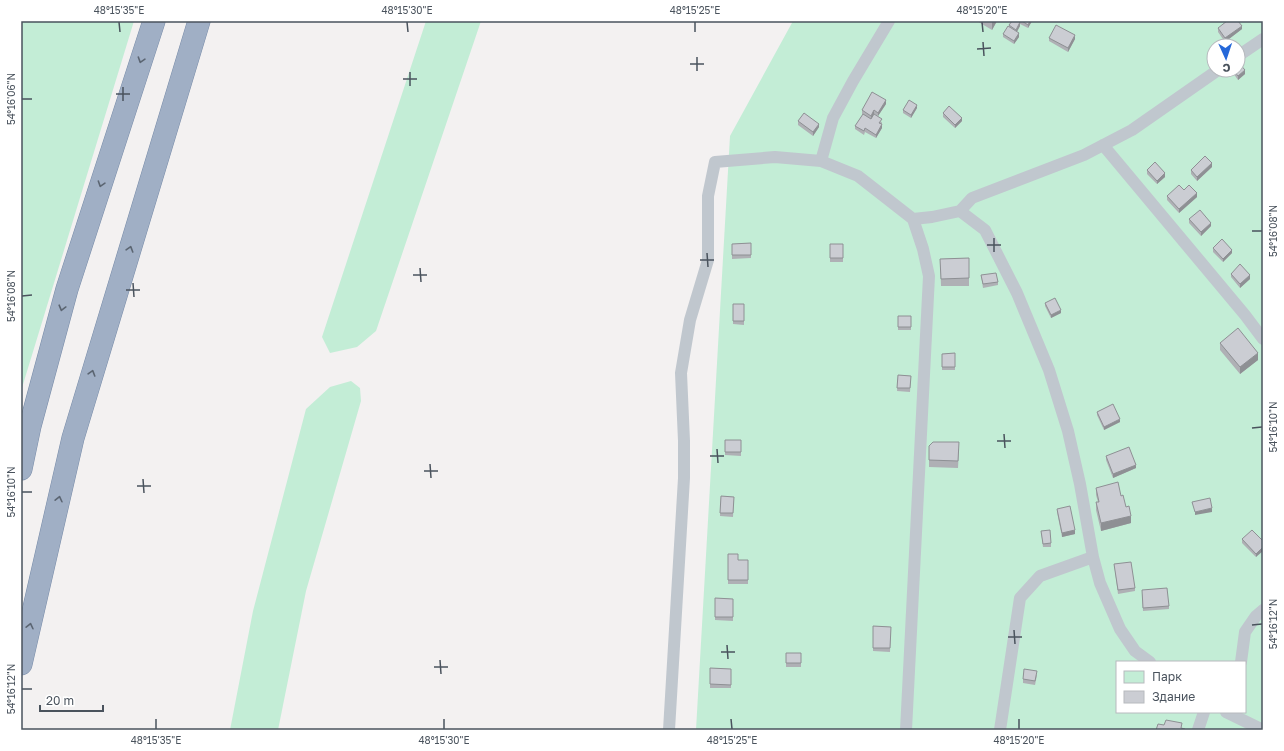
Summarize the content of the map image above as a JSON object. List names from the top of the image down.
{
  "legend": ["Парк", "Здание"],
  "scale_bar": "20 m",
  "north": "bottom",
  "coordinates": [
    "48°15'35\"E",
    "48°15'30\"E",
    "48°15'25\"E",
    "48°15'20\"E",
    "54°16'06\"N",
    "54°16'08\"N",
    "54°16'10\"N",
    "54°16'12\"N"
  ]
}
